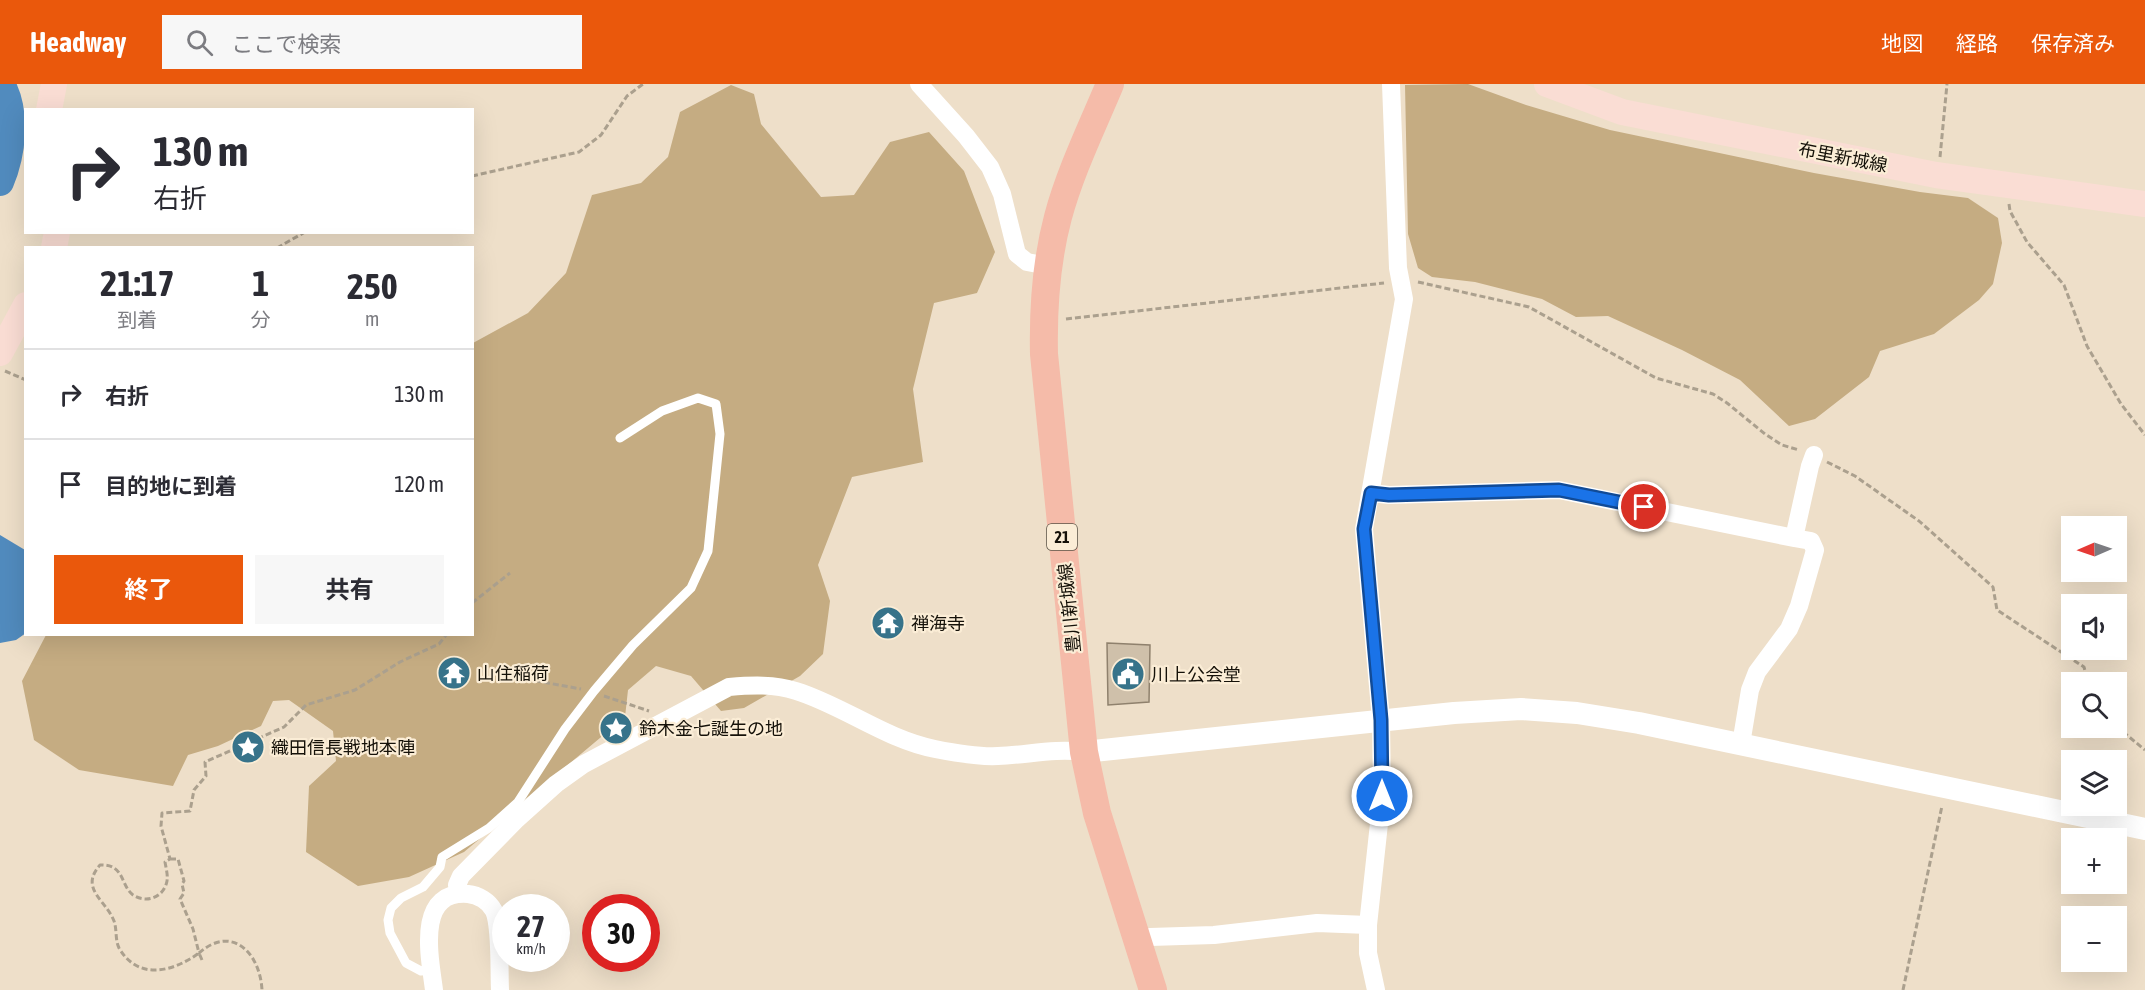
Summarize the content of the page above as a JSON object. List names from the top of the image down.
{
  "streets": {
    "main road": ["布里新城線", "21", "豊川新城線"]
  },
  "places": {
    "temple": ["禅海寺", "山住稲荷"],
    "public building": ["川上公会堂"],
    "place": ["鈴木金七誕生の地", "織田信長戦地本陣"]
  },
  "north": "left",
  "page": {
    "header": "Headway",
    "search": "ここで検索",
    "nav": ["地図", "経路", "保存済み"],
    "turn": ["130 m", "右折"],
    "eta": [
      "21:17",
      "到着",
      "1",
      "分",
      "250",
      "m"
    ],
    "list": [
      {
        "name": "右折",
        "value": "130 m"
      },
      {
        "name": "目的地に到着",
        "value": "120 m"
      }
    ],
    "map_buttons": ["+", "−"],
    "buttons": ["終了", "共有"],
    "speed": "27 km/h",
    "limit": "30"
  }
}
